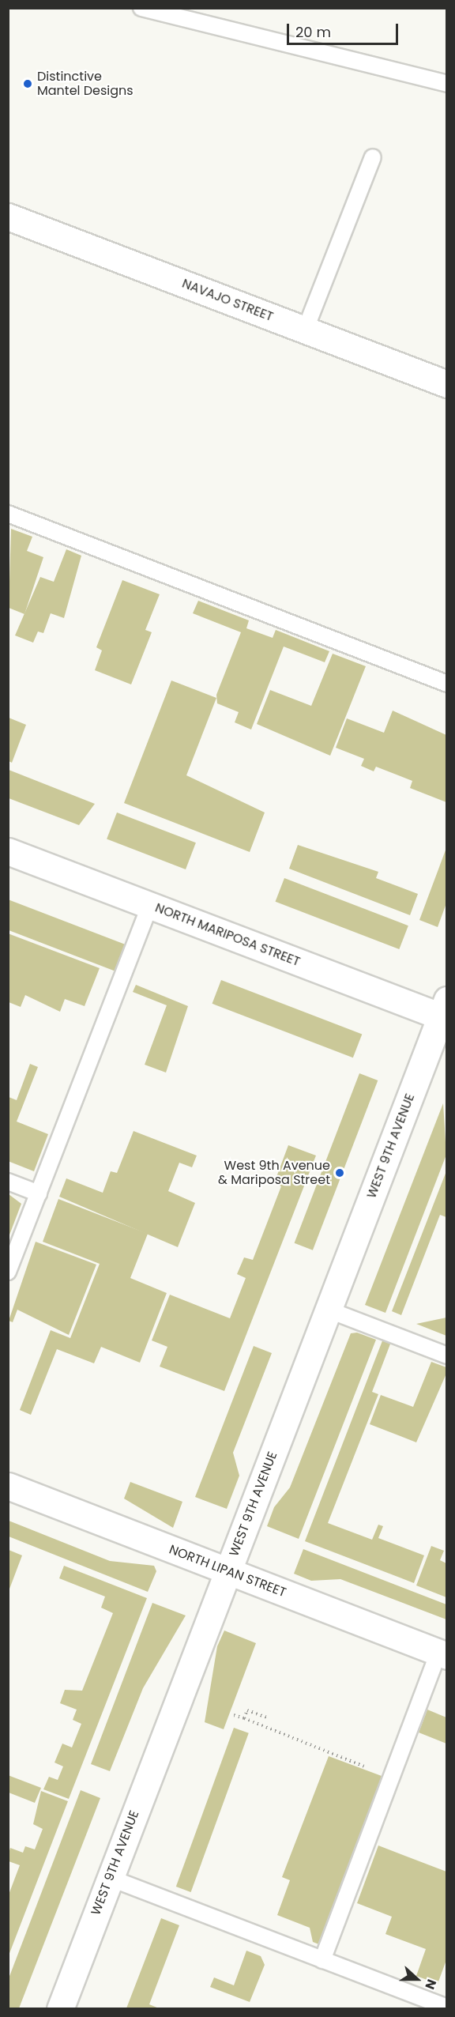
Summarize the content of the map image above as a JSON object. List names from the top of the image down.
{
  "streets": {
    "street": [
      "NAVAJO STREET",
      "NORTH MARIPOSA STREET",
      "WEST 9TH AVENUE",
      "NORTH LIPAN STREET"
    ]
  },
  "crossings": [
    ["NORTH MARIPOSA STREET", "WEST 9TH AVENUE"],
    ["WEST 9TH AVENUE", "NORTH LIPAN STREET"]
  ],
  "places": ["Distinctive Mantel Designs", "West 9th Avenue & Mariposa Street"],
  "scale_bar": "20 m",
  "north": "right"
}
